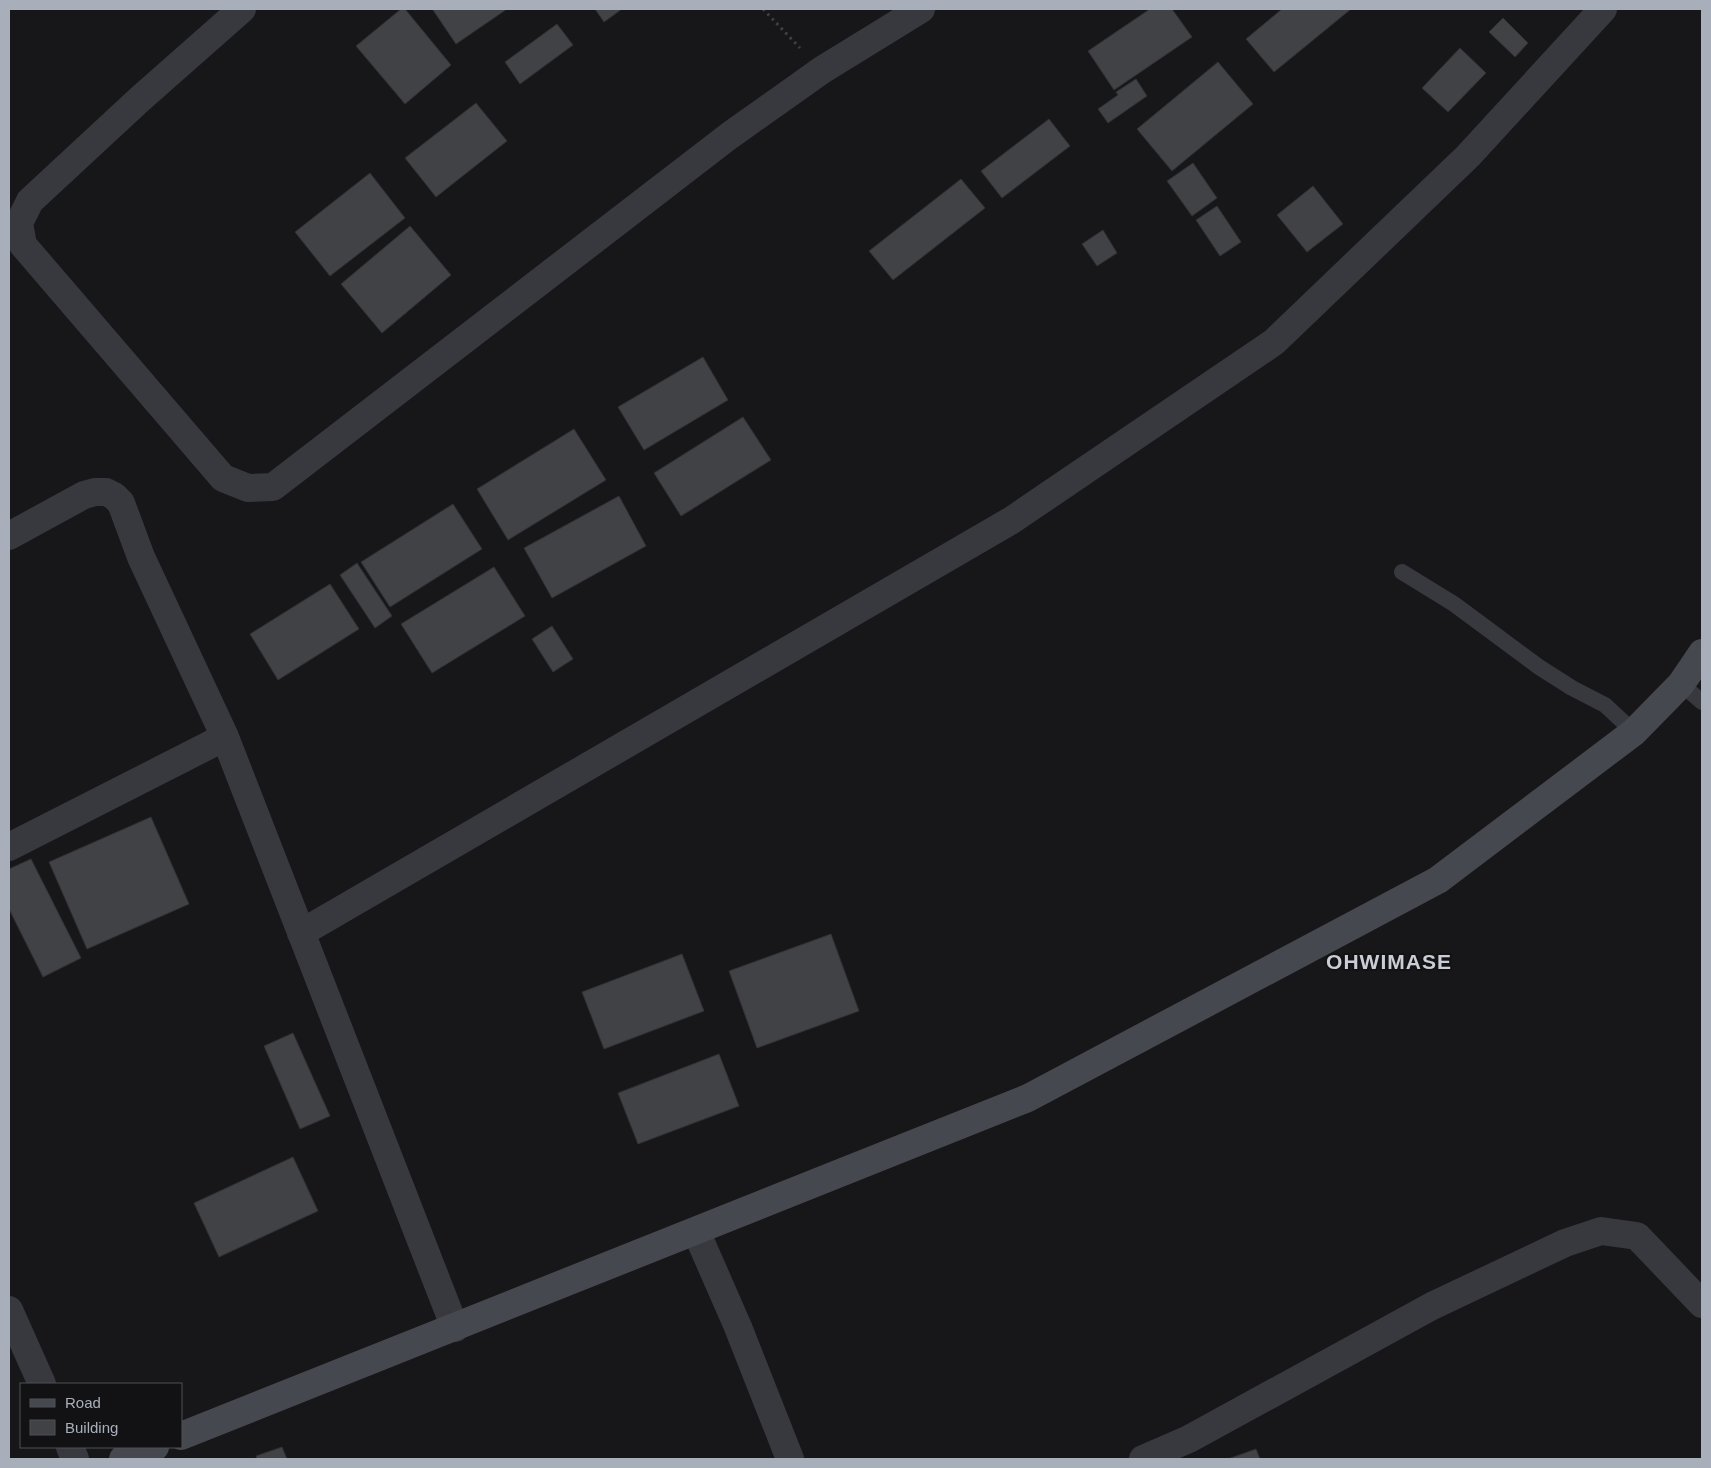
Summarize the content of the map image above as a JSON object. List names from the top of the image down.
{
  "districts": ["OHWIMASE"],
  "legend": ["Road", "Building"]
}
